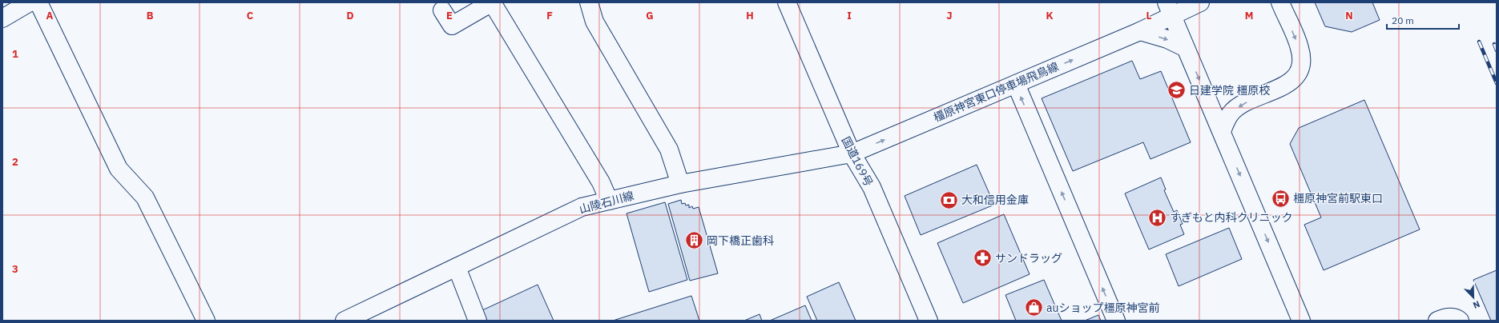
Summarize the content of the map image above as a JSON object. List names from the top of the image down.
{
  "streets": {
    "main road": ["橿原神宮東口停車場飛鳥線", "国道169号", "山陵石川線"]
  },
  "crossings": [
    ["橿原神宮東口停車場飛鳥線", "国道169号"],
    ["橿原神宮東口停車場飛鳥線", "山陵石川線"],
    ["国道169号", "山陵石川線"]
  ],
  "one_way": ["橿原神宮東口停車場飛鳥線"],
  "places": {
    "school or university": ["日建学院 橿原校"],
    "bus stop": ["橿原神宮前駅東口"],
    "bank": ["大和信用金庫"],
    "hospital": ["すぎもと内科クリニック"],
    "building": ["岡下橋正歯科"],
    "pharmacy": ["サンドラッグ"],
    "shop": ["auショップ橿原神宮前"]
  },
  "scale_bar": "20 m",
  "north": "bottom right",
  "grid": {
    "columns": [
      "A",
      "B",
      "C",
      "D",
      "E",
      "F",
      "G",
      "H",
      "I",
      "J",
      "K",
      "L",
      "M",
      "N"
    ],
    "rows": ["1", "2", "3"]
  }
}
